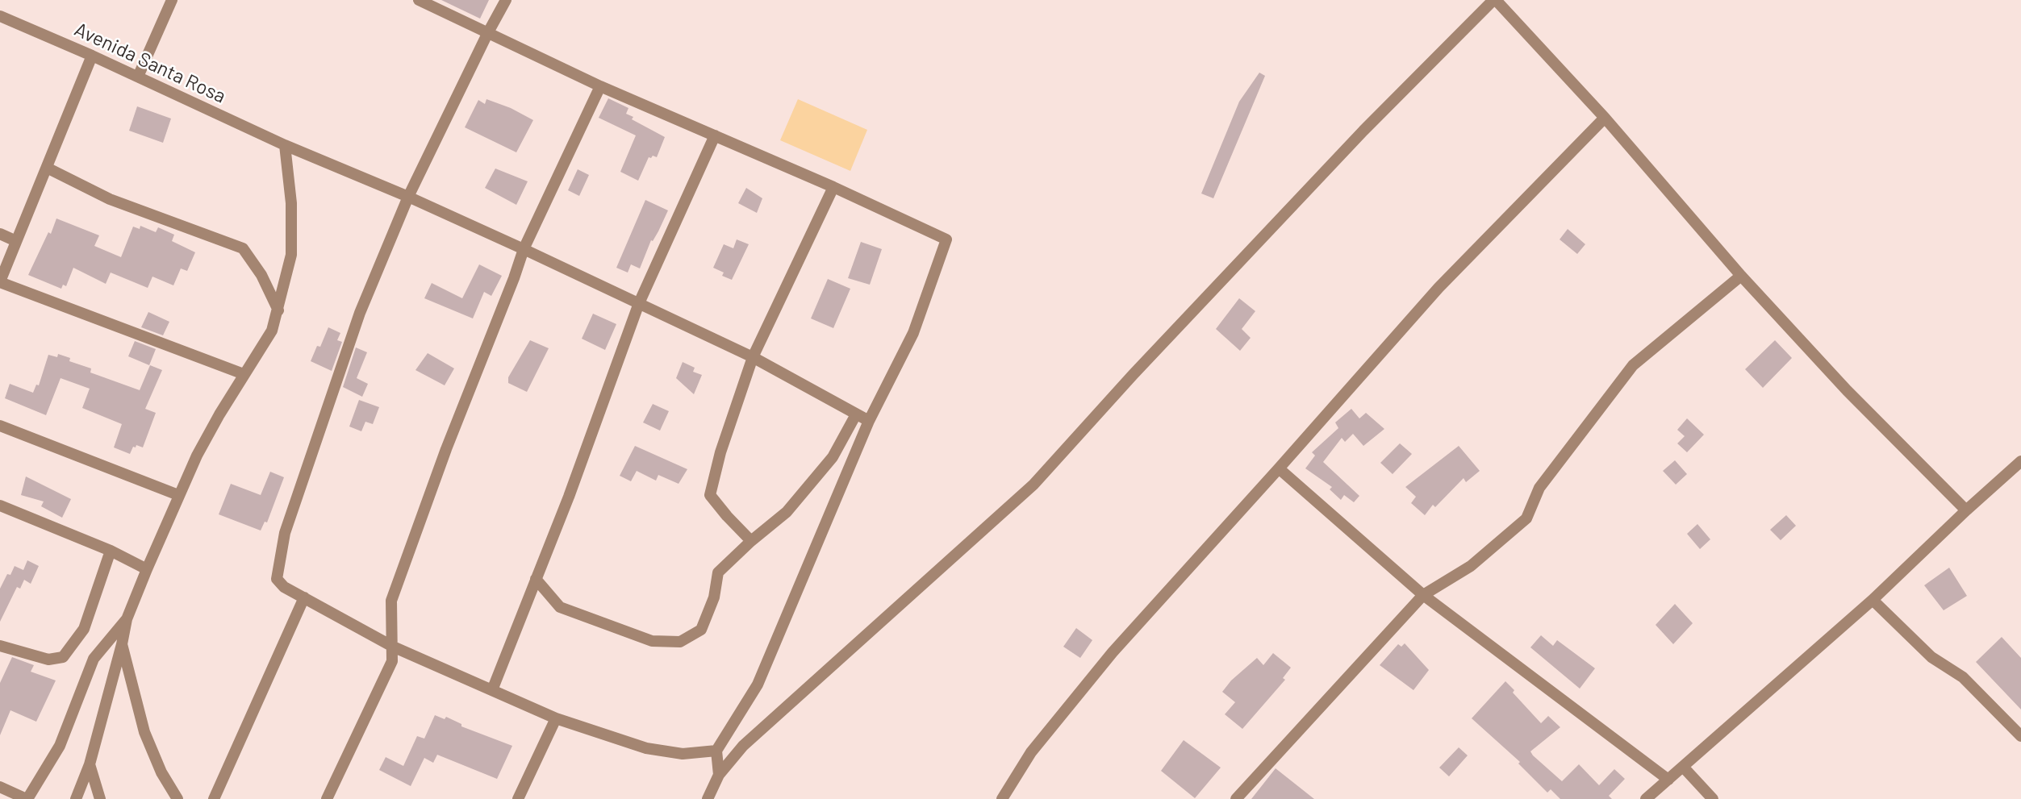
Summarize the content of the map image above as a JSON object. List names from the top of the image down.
{
  "streets": {
    "street": ["Avenida Santa Rosa"]
  }
}
